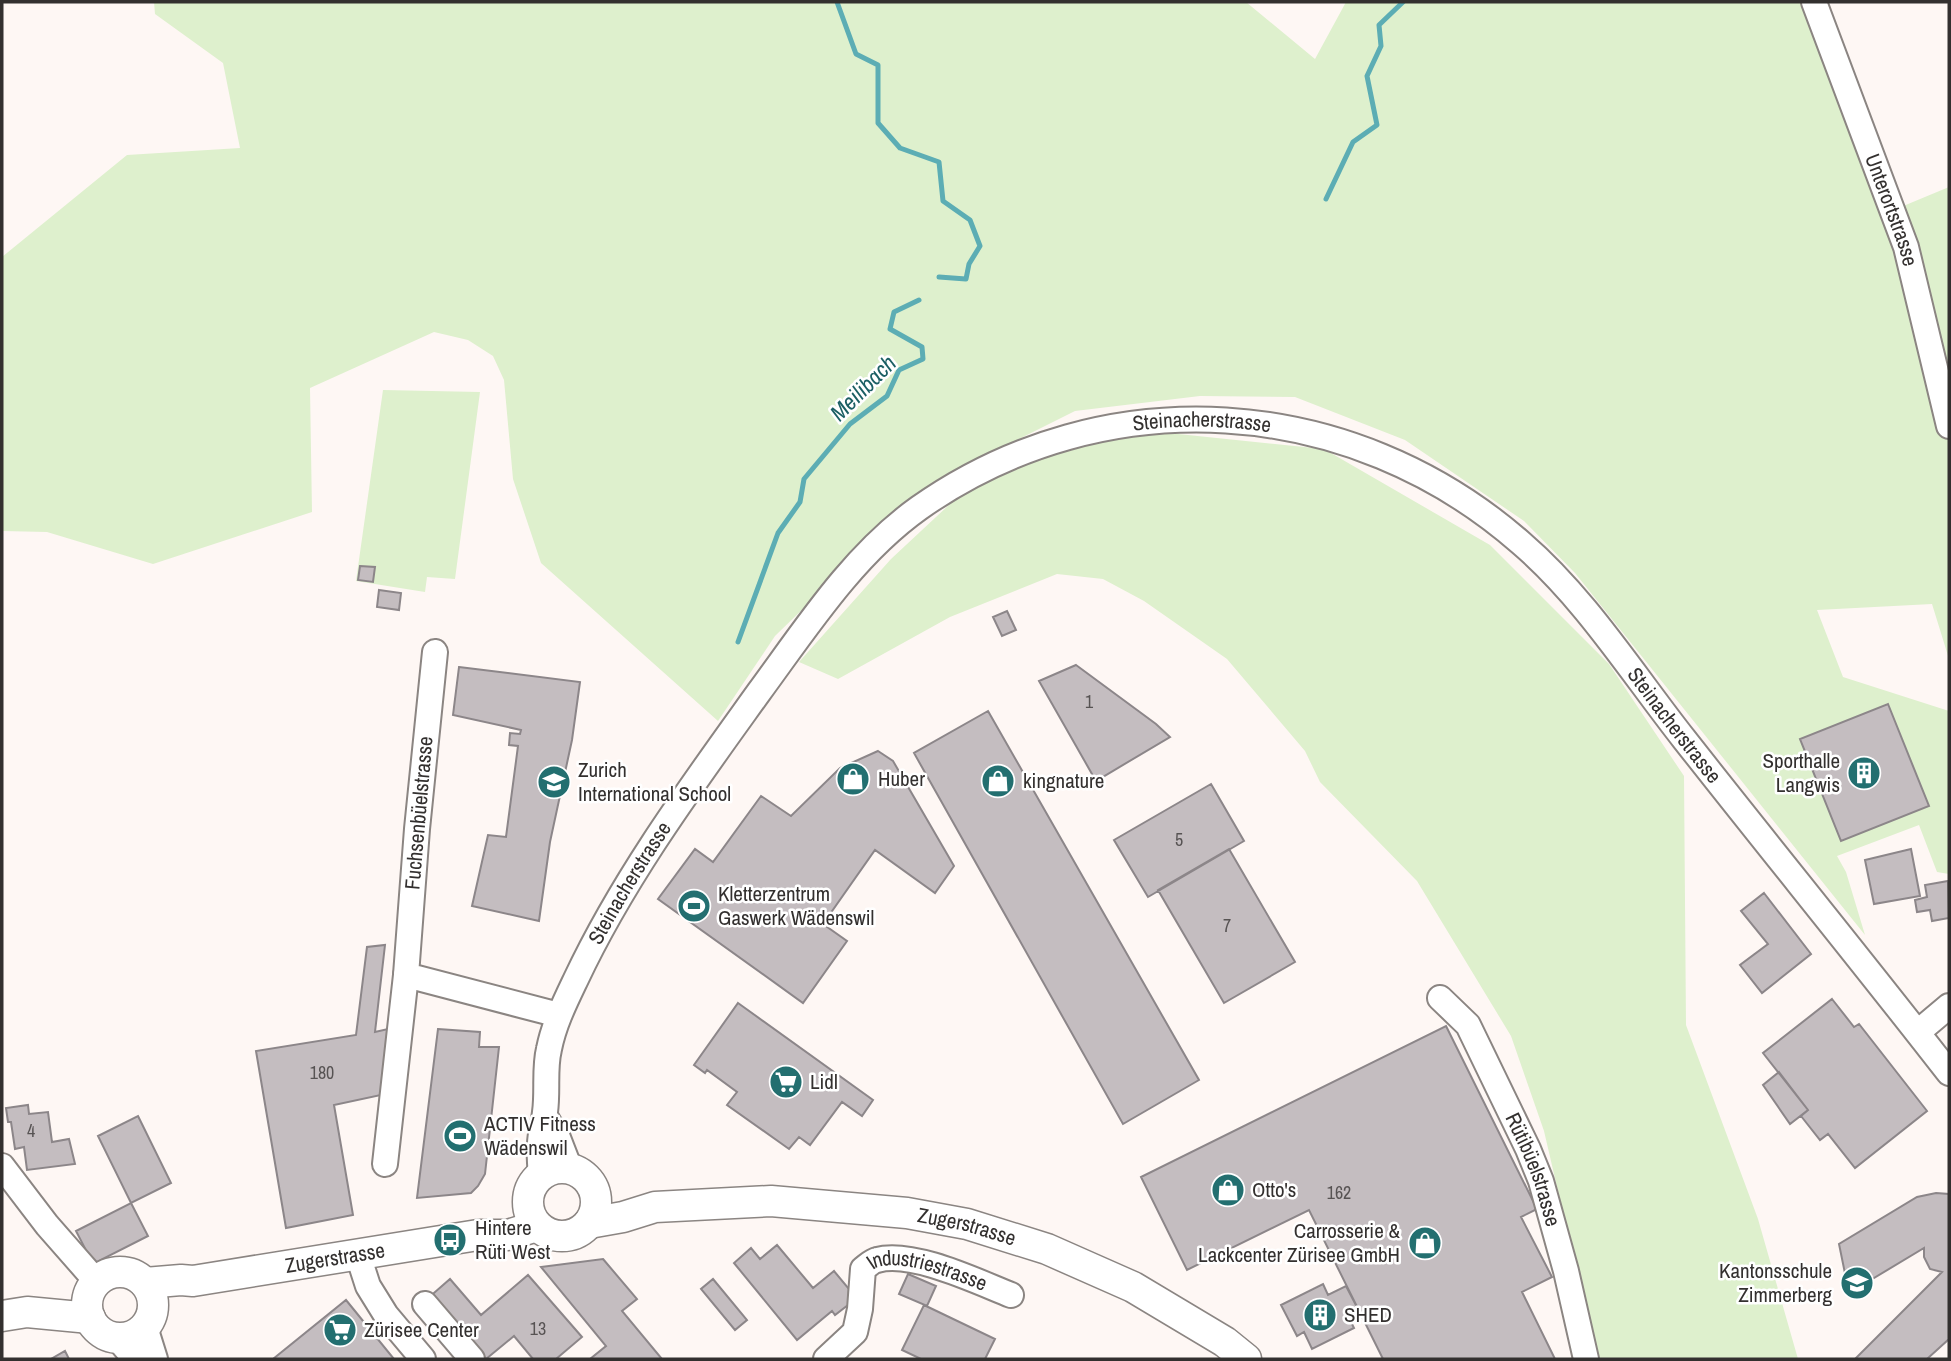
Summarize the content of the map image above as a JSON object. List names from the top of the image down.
{
  "streets": {
    "main road": ["Zugerstrasse"],
    "street": [
      "Unterortstrasse",
      "Steinacherstrasse",
      "Fuchsenbüelstrasse",
      "Rütibüelstrasse",
      "Industriestrasse"
    ]
  },
  "crossings": [
    ["Steinacherstrasse", "Zugerstrasse"]
  ],
  "water": ["Meilibach"],
  "places": {
    "building": ["Sporthalle Langwis", "SHED"],
    "shop": [
      "Huber",
      "kingnature",
      "Otto's",
      "Carrosserie & Lackcenter Zürisee GmbH"
    ],
    "school or university": ["Zurich International School", "Kantonsschule Zimmerberg"],
    "sports": ["Kletterzentrum Gaswerk Wädenswil", "ACTIV Fitness Wädenswil"],
    "supermarket": ["Lidl", "Zürisee Center"],
    "bus stop": ["Hintere Rüti West"]
  },
  "house_numbers": [
    "1",
    "5",
    "7",
    "180",
    "4",
    "162",
    "13"
  ]
}
